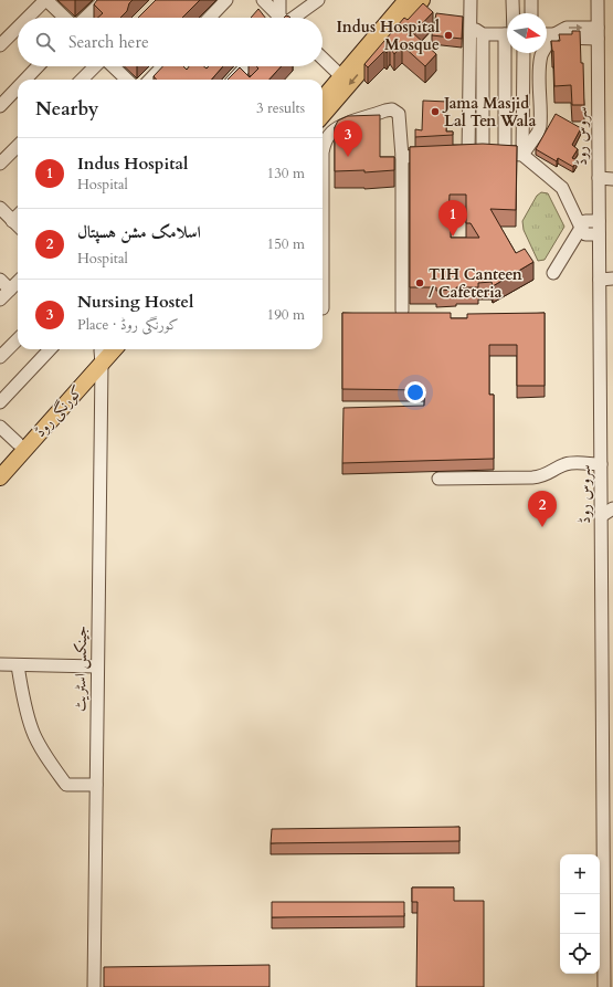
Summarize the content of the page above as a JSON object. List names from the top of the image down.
{
  "streets": {
    "main road": ["کورنگی روڈ"],
    "street": ["سروس روڈ", "جینکس اسٹریٹ"]
  },
  "crossings": [
    ["کورنگی روڈ", "جینکس اسٹریٹ"]
  ],
  "places": ["Indus Hospital Mosque", "Jama Masjid Lal Ten Wala", "TIH Canteen / Cafeteria"],
  "north": "right",
  "page": {
    "search": "Search here",
    "heading": ["Nearby", "3 results"],
    "pins": ["3", "1", "2"],
    "list": [
      {
        "mark": "1",
        "name": "Indus Hospital",
        "note": "Hospital",
        "value": "130 m"
      },
      {
        "mark": "2",
        "name": "اسلامک مشن ہسپتال",
        "note": "Hospital",
        "value": "150 m"
      },
      {
        "mark": "3",
        "name": "Nursing Hostel",
        "note": "Place · کورنگی روڈ",
        "value": "190 m"
      }
    ],
    "map_buttons": ["+", "−"]
  }
}
